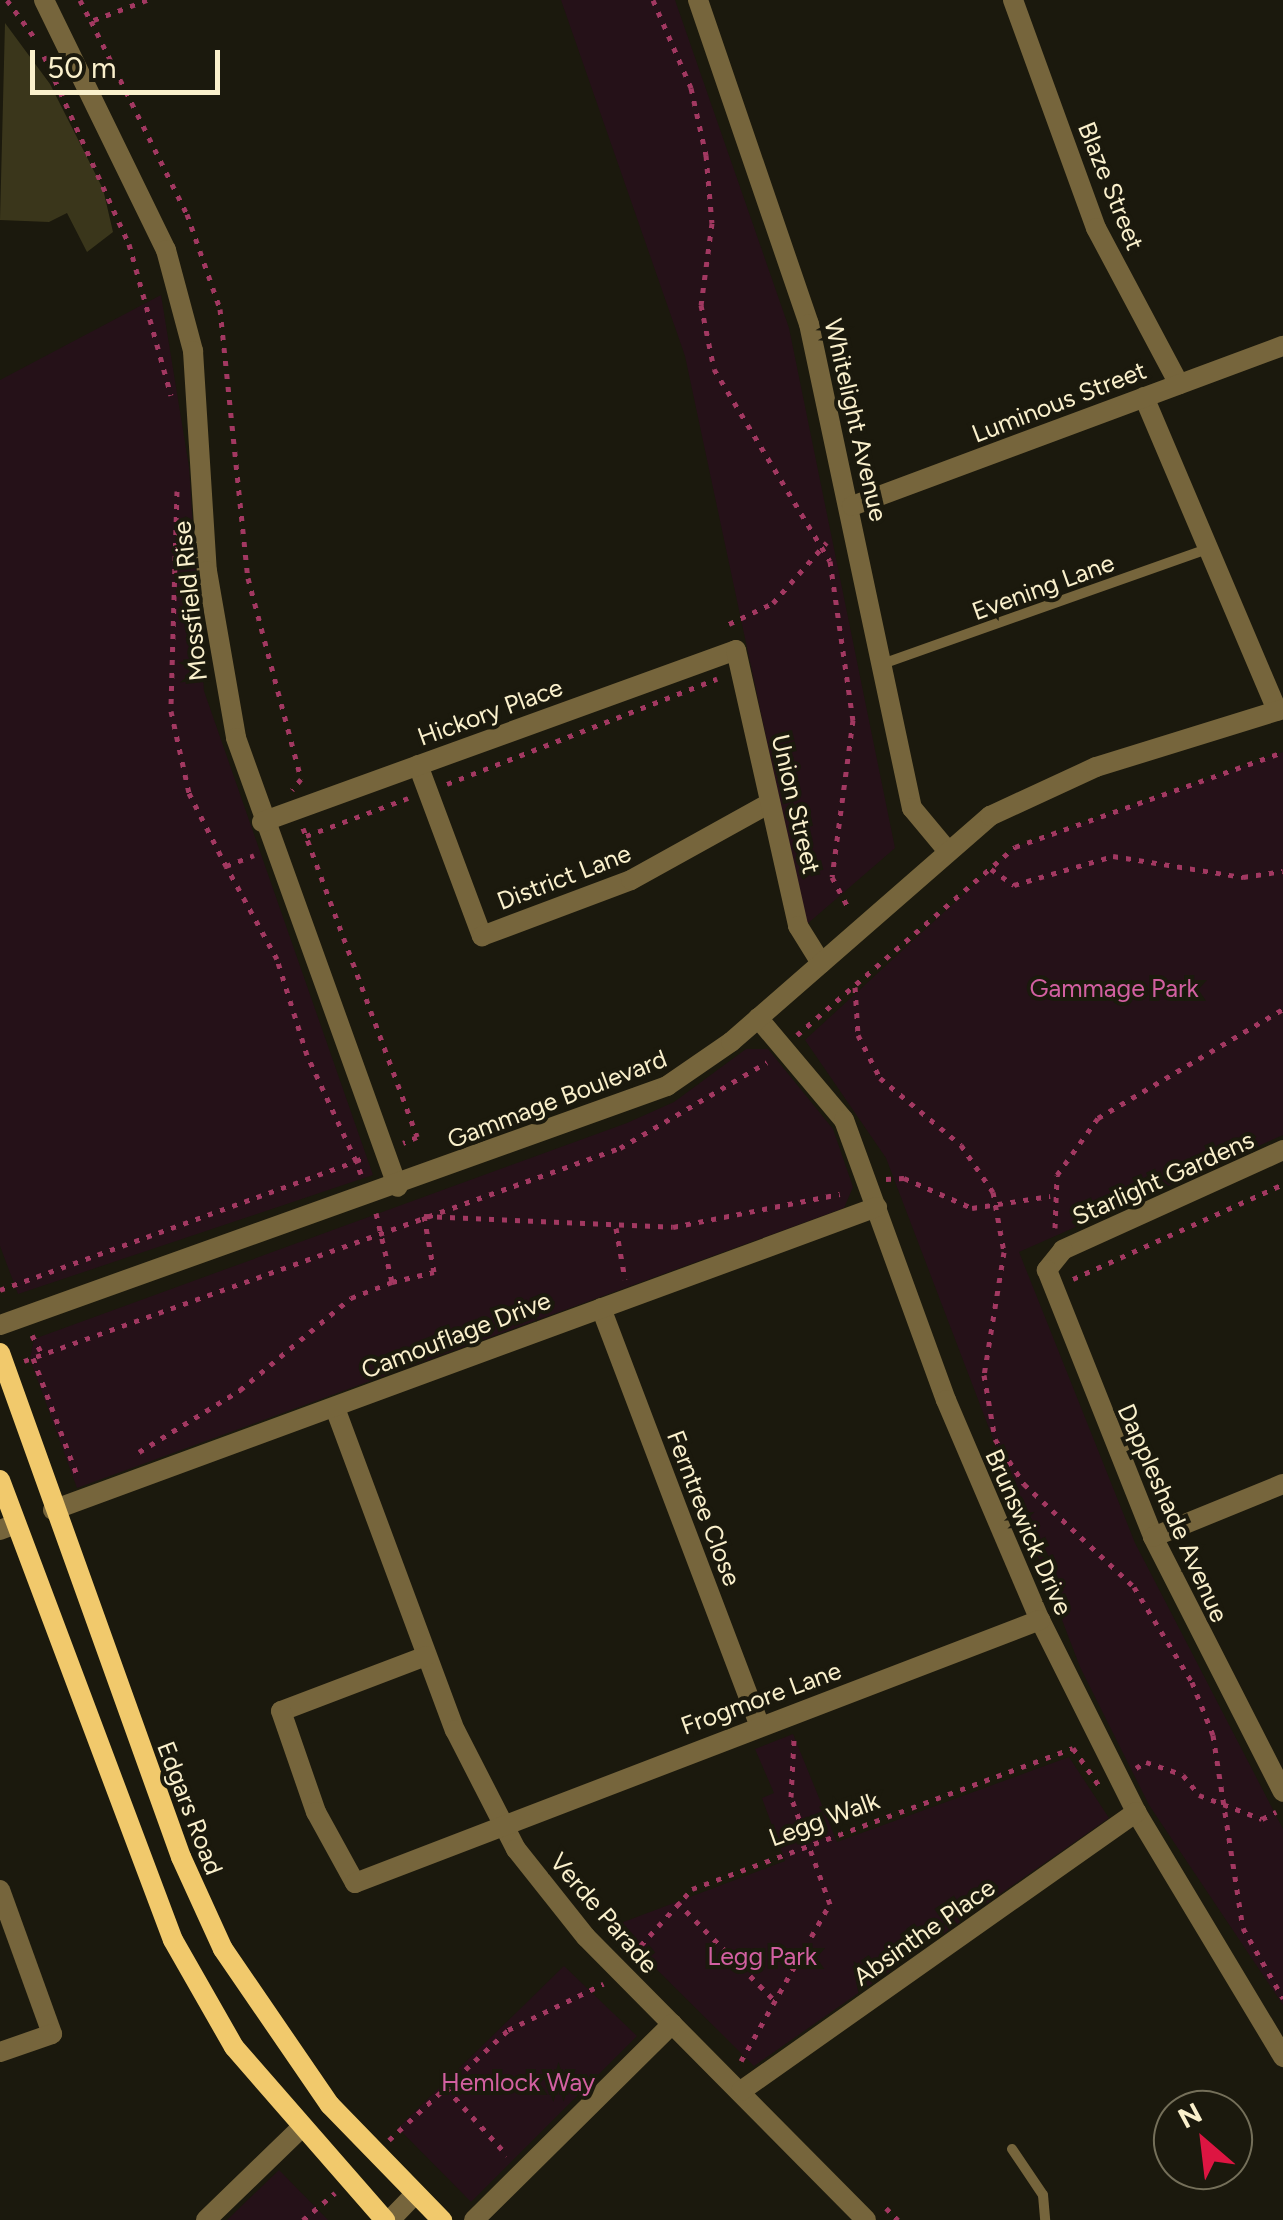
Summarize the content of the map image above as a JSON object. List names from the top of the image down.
{
  "streets": {
    "main road": ["Edgars Road"],
    "street": [
      "Blaze Street",
      "Luminous Street",
      "Whitelight Avenue",
      "Mossfield Rise",
      "Hickory Place",
      "Union Street",
      "District Lane",
      "Gammage Boulevard",
      "Starlight Gardens",
      "Camouflage Drive",
      "Ferntree Close",
      "Dappleshade Avenue",
      "Brunswick Drive",
      "Frogmore Lane",
      "Verde Parade",
      "Absinthe Place"
    ],
    "lane": ["Evening Lane"],
    "path": ["Legg Walk"]
  },
  "crossings": [
    ["Blaze Street", "Luminous Street"],
    ["Luminous Street", "Whitelight Avenue"],
    ["Whitelight Avenue", "Evening Lane"],
    ["Whitelight Avenue", "Gammage Boulevard"],
    ["Mossfield Rise", "Hickory Place"],
    ["Mossfield Rise", "Gammage Boulevard"],
    ["Hickory Place", "Union Street"],
    ["Hickory Place", "District Lane"],
    ["Union Street", "District Lane"],
    ["Union Street", "Gammage Boulevard"],
    ["Gammage Boulevard", "Brunswick Drive"],
    ["Starlight Gardens", "Dappleshade Avenue"],
    ["Camouflage Drive", "Ferntree Close"],
    ["Camouflage Drive", "Brunswick Drive"],
    ["Camouflage Drive", "Edgars Road"],
    ["Camouflage Drive", "Verde Parade"],
    ["Ferntree Close", "Frogmore Lane"],
    ["Brunswick Drive", "Frogmore Lane"],
    ["Brunswick Drive", "Absinthe Place"],
    ["Frogmore Lane", "Verde Parade"],
    ["Edgars Road", "Legg Walk"],
    ["Legg Walk", "Verde Parade"],
    ["Verde Parade", "Absinthe Place"]
  ],
  "parks": ["Gammage Park", "Legg Park", "Hemlock Way"],
  "scale_bar": "50 m",
  "north": "top left"
}
